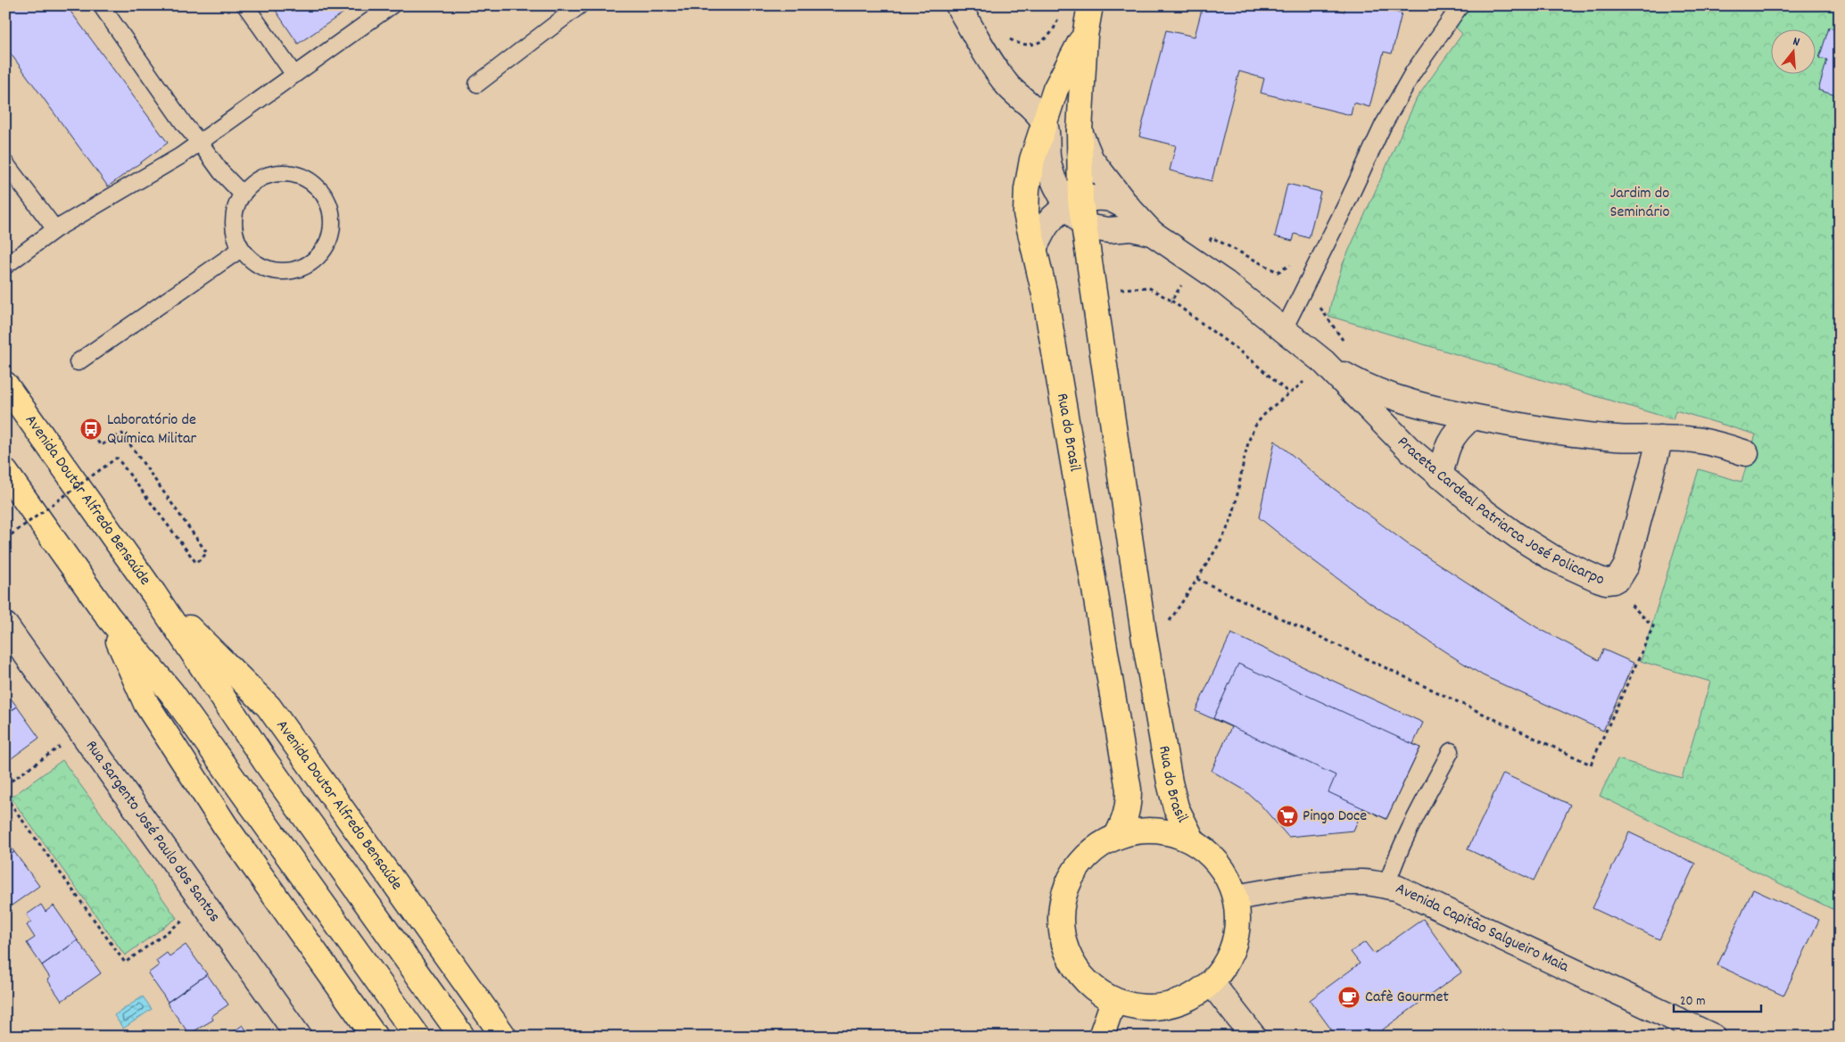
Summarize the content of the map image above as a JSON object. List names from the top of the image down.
{
  "streets": {
    "main road": ["Rua do Brasil", "Avenida Doutor Alfredo Bensaúde"],
    "street": ["Praceta Cardeal Patriarca José Policarpo", "Rua Sargento José Paulo dos Santos", "Avenida Capitão Salgueiro Maia"]
  },
  "parks": ["Jardim do Seminário"],
  "places": {
    "bus stop": ["Laboratório de Química Militar"],
    "supermarket": ["Pingo Doce"],
    "cafe": ["Cafè Gourmet"]
  },
  "scale_bar": "20 m",
  "north": "top"
}
